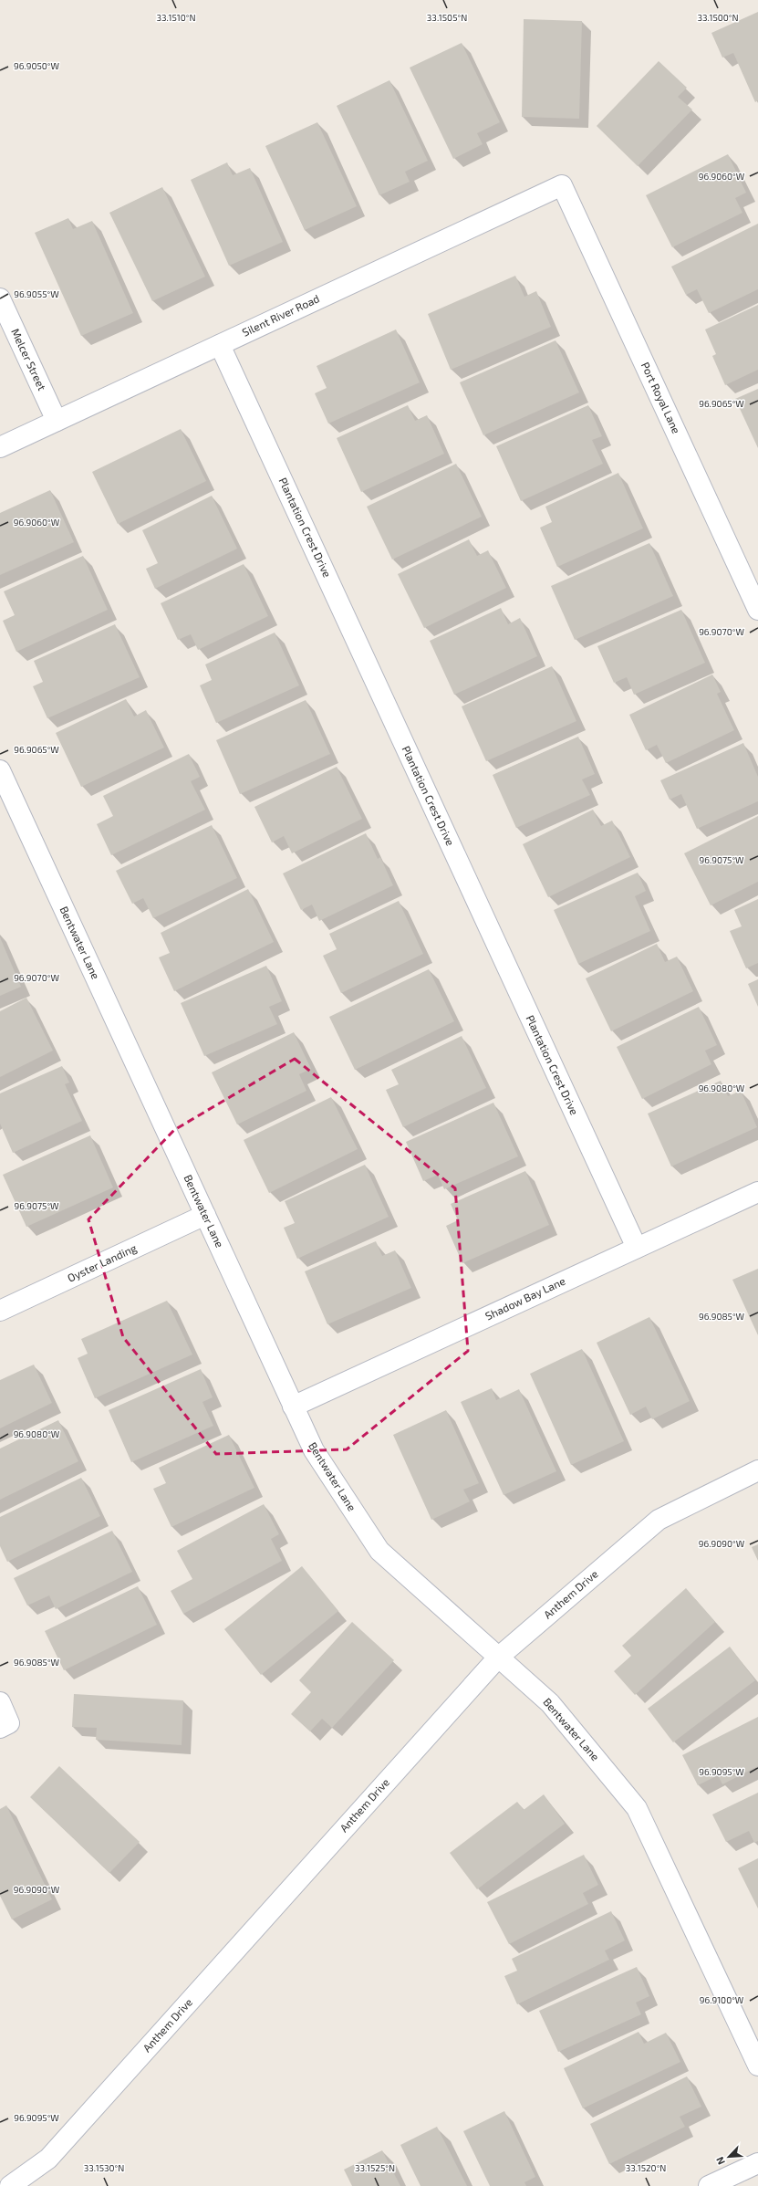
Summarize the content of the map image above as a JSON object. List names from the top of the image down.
{
  "streets": {
    "street": [
      "Silent River Road",
      "Melcer Street",
      "Port Royal Lane",
      "Plantation Crest Drive",
      "Bentwater Lane",
      "Oyster Landing",
      "Shadow Bay Lane",
      "Anthem Drive"
    ]
  },
  "crossings": [
    ["Silent River Road", "Melcer Street"],
    ["Silent River Road", "Port Royal Lane"],
    ["Silent River Road", "Plantation Crest Drive"],
    ["Plantation Crest Drive", "Shadow Bay Lane"],
    ["Bentwater Lane", "Oyster Landing"],
    ["Bentwater Lane", "Shadow Bay Lane"],
    ["Bentwater Lane", "Anthem Drive"]
  ],
  "north": "bottom left",
  "coordinates": [
    "33.1500°N",
    "33.1510°N",
    "33.1505°N",
    "96.9050°W",
    "96.9060°W",
    "96.9055°W",
    "96.9065°W",
    "96.9070°W",
    "96.9075°W",
    "96.9080°W",
    "96.9085°W",
    "96.9090°W",
    "96.9095°W",
    "96.9100°W",
    "33.1530°N",
    "33.1525°N",
    "33.1520°N"
  ]
}
